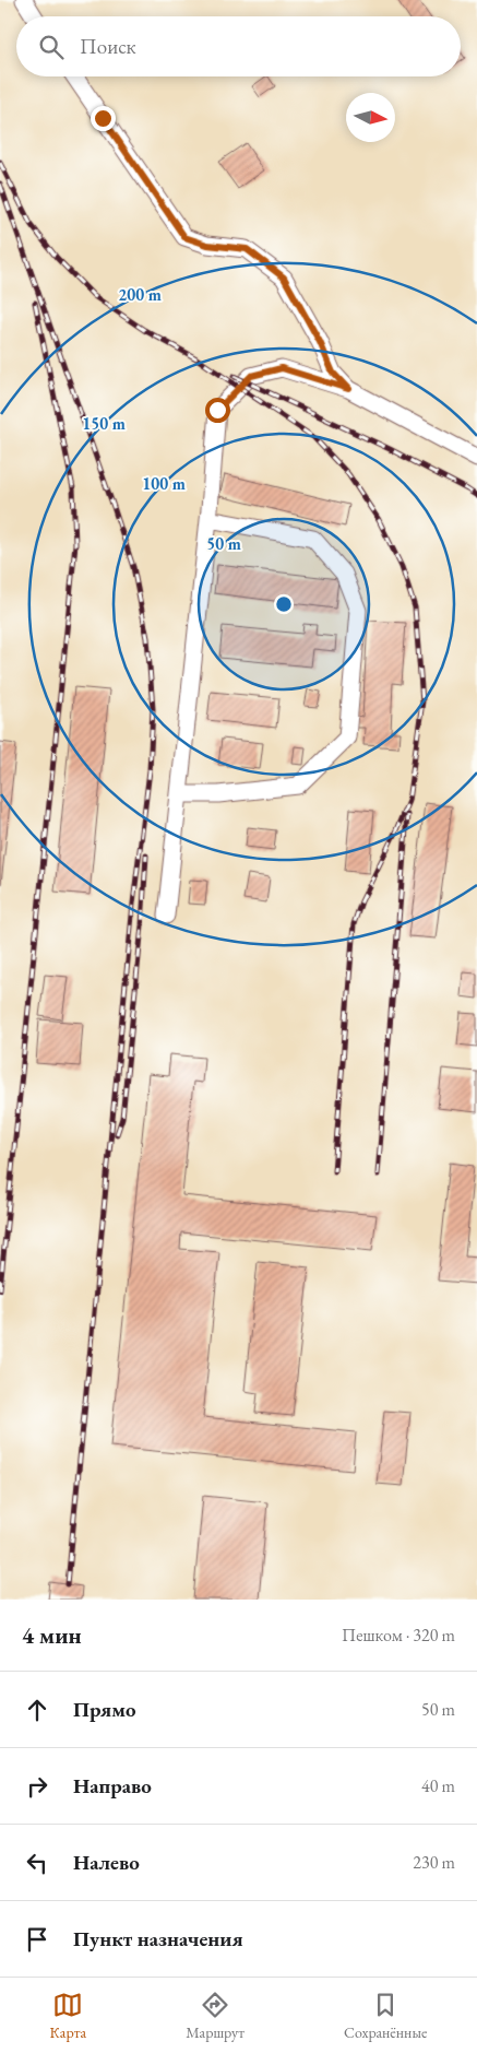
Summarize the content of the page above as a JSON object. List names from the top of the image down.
{
  "north": "right",
  "page": {
    "search": "Поиск",
    "heading": ["4 мин", "Пешком · 320 m"],
    "list": [
      ["Прямо", "50 m"],
      ["Направо", "40 m"],
      ["Налево", "230 m"],
      "Пункт назначения"
    ],
    "nav": ["Карта", "Маршрут", "Сохранённые"]
  },
  "rings": [
    "200 m",
    "150 m",
    "100 m",
    "50 m"
  ]
}
